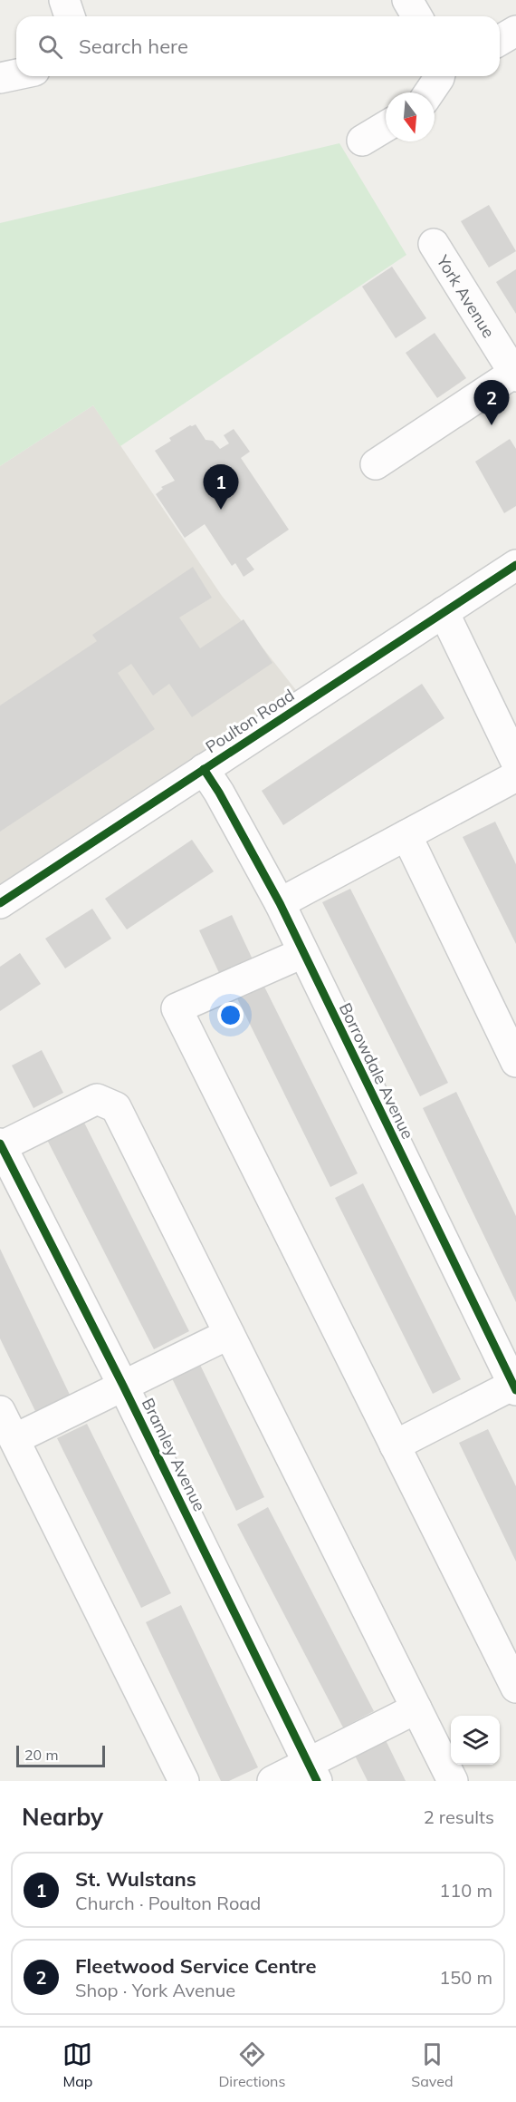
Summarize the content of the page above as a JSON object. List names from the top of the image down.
{
  "streets": {
    "street": [
      "York Avenue",
      "Poulton Road",
      "Borrowdale Avenue",
      "Bramley Avenue"
    ]
  },
  "crossings": [
    ["Poulton Road", "Borrowdale Avenue"]
  ],
  "scale_bar": "20 m",
  "north": "bottom",
  "page": {
    "search": "Search here",
    "pins": ["2", "1"],
    "scale": "20 m",
    "heading": ["Nearby", "2 results"],
    "list": [
      {
        "mark": "1",
        "name": "St. Wulstans",
        "note": "Church · Poulton Road",
        "value": "110 m"
      },
      {
        "mark": "2",
        "name": "Fleetwood Service Centre",
        "note": "Shop · York Avenue",
        "value": "150 m"
      }
    ],
    "nav": ["Map", "Directions", "Saved"]
  }
}
